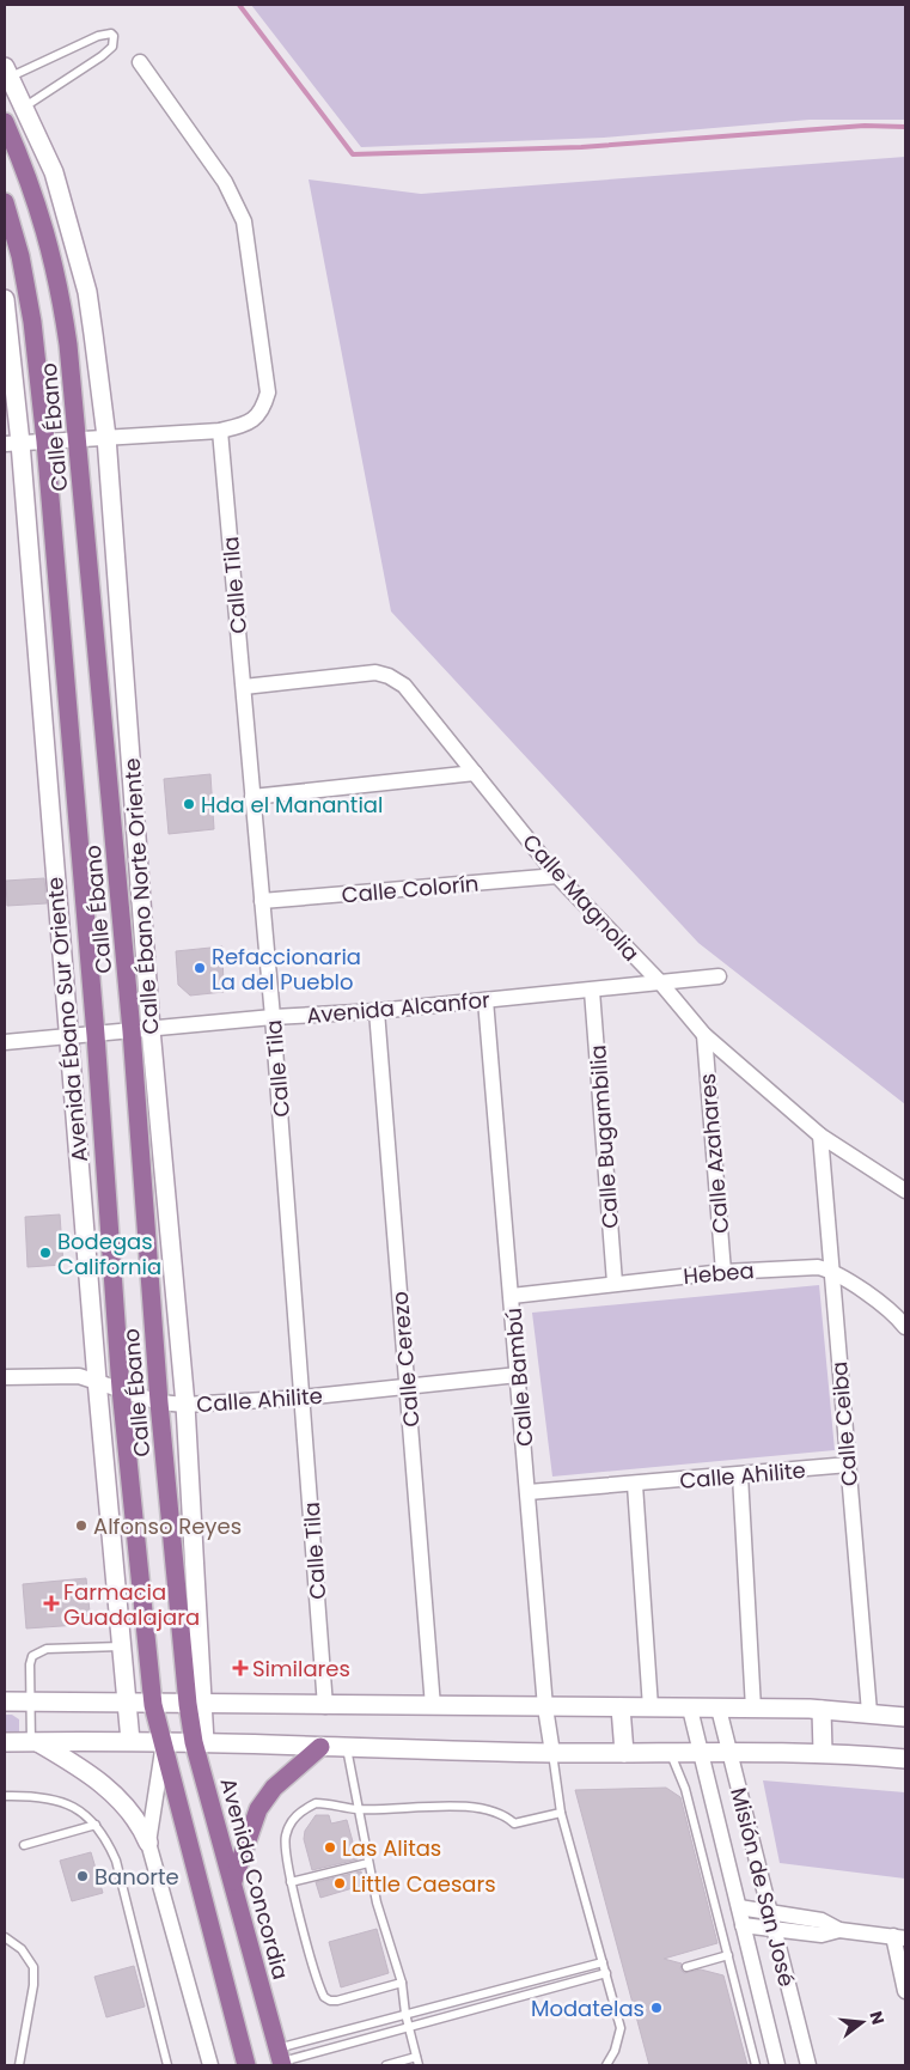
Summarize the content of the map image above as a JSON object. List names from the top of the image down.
{
  "streets": {
    "main road": ["Calle Ébano", "Avenida Concordia"],
    "street": [
      "Calle Tila",
      "Calle Colorín",
      "Calle Ébano Norte Oriente",
      "Calle Magnolia",
      "Avenida Alcanfor",
      "Avenida Ébano Sur Oriente",
      "Calle Bugambilia",
      "Calle Azahares",
      "Hebea",
      "Calle Cerezo",
      "Calle Bambú",
      "Calle Ahilite",
      "Calle Ceiba",
      "Misión de San José"
    ]
  },
  "crossings": [
    ["Calle Ébano", "Calle Ébano Norte Oriente"],
    ["Calle Ébano", "Avenida Alcanfor"],
    ["Calle Ébano", "Calle Ahilite"],
    ["Calle Ébano", "Avenida Concordia"],
    ["Calle Tila", "Calle Colorín"],
    ["Calle Tila", "Calle Magnolia"],
    ["Calle Tila", "Avenida Alcanfor"],
    ["Calle Tila", "Calle Ahilite"],
    ["Calle Colorín", "Calle Magnolia"],
    ["Calle Ébano Norte Oriente", "Avenida Alcanfor"],
    ["Calle Ébano Norte Oriente", "Calle Ahilite"],
    ["Calle Ébano Norte Oriente", "Avenida Concordia"],
    ["Calle Magnolia", "Avenida Alcanfor"],
    ["Calle Magnolia", "Calle Azahares"],
    ["Calle Magnolia", "Calle Ceiba"],
    ["Avenida Alcanfor", "Avenida Ébano Sur Oriente"],
    ["Avenida Alcanfor", "Calle Bugambilia"],
    ["Avenida Alcanfor", "Calle Cerezo"],
    ["Avenida Alcanfor", "Calle Bambú"],
    ["Avenida Ébano Sur Oriente", "Calle Ahilite"],
    ["Calle Bugambilia", "Hebea"],
    ["Calle Azahares", "Hebea"],
    ["Hebea", "Calle Bambú"],
    ["Hebea", "Calle Ceiba"],
    ["Calle Cerezo", "Calle Ahilite"],
    ["Calle Bambú", "Calle Ahilite"],
    ["Calle Ahilite", "Calle Ceiba"]
  ],
  "places": {
    "other": [
      "Hda el Manantial",
      "Refaccionaria La del Pueblo",
      "Bodegas California",
      "Alfonso Reyes",
      "Las Alitas",
      "Banorte",
      "Little Caesars",
      "Modatelas"
    ],
    "health": ["Farmacia Guadalajara", "Similares"]
  },
  "north": "right"
}
